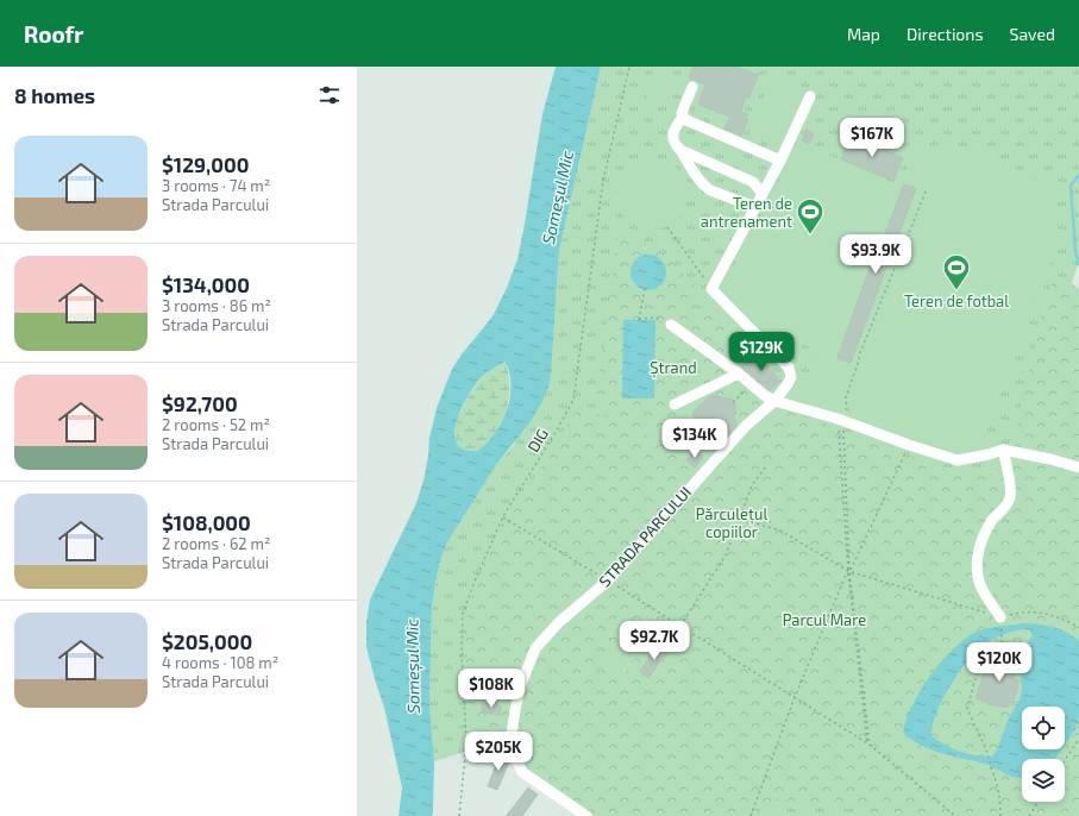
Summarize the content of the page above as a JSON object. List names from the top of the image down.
{
  "streets": {
    "street": ["STRADA PARCULUI"],
    "path": ["DIG"]
  },
  "water": ["Someșul Mic"],
  "parks": ["Ștrand", "Părculețul copiilor", "Parcul Mare"],
  "places": {
    "sports": ["Teren de antrenament", "Teren de fotbal"]
  },
  "page": {
    "header": "Roofr",
    "nav": ["Map", "Directions", "Saved"],
    "heading": "8 homes",
    "price": [
      "$167K",
      "$93.9K",
      "$129K",
      "$134K",
      "$92.7K",
      "$120K",
      "$108K",
      "$205K"
    ],
    "list": [
      {
        "name": "$129,000",
        "note": "3 rooms · 74 m² · Strada Parcului"
      },
      {
        "name": "$134,000",
        "note": "3 rooms · 86 m² · Strada Parcului"
      },
      {
        "name": "$92,700",
        "note": "2 rooms · 52 m² · Strada Parcului"
      },
      {
        "name": "$108,000",
        "note": "2 rooms · 62 m² · Strada Parcului"
      },
      {
        "name": "$205,000",
        "note": "4 rooms · 108 m² · Strada Parcului"
      }
    ]
  }
}
